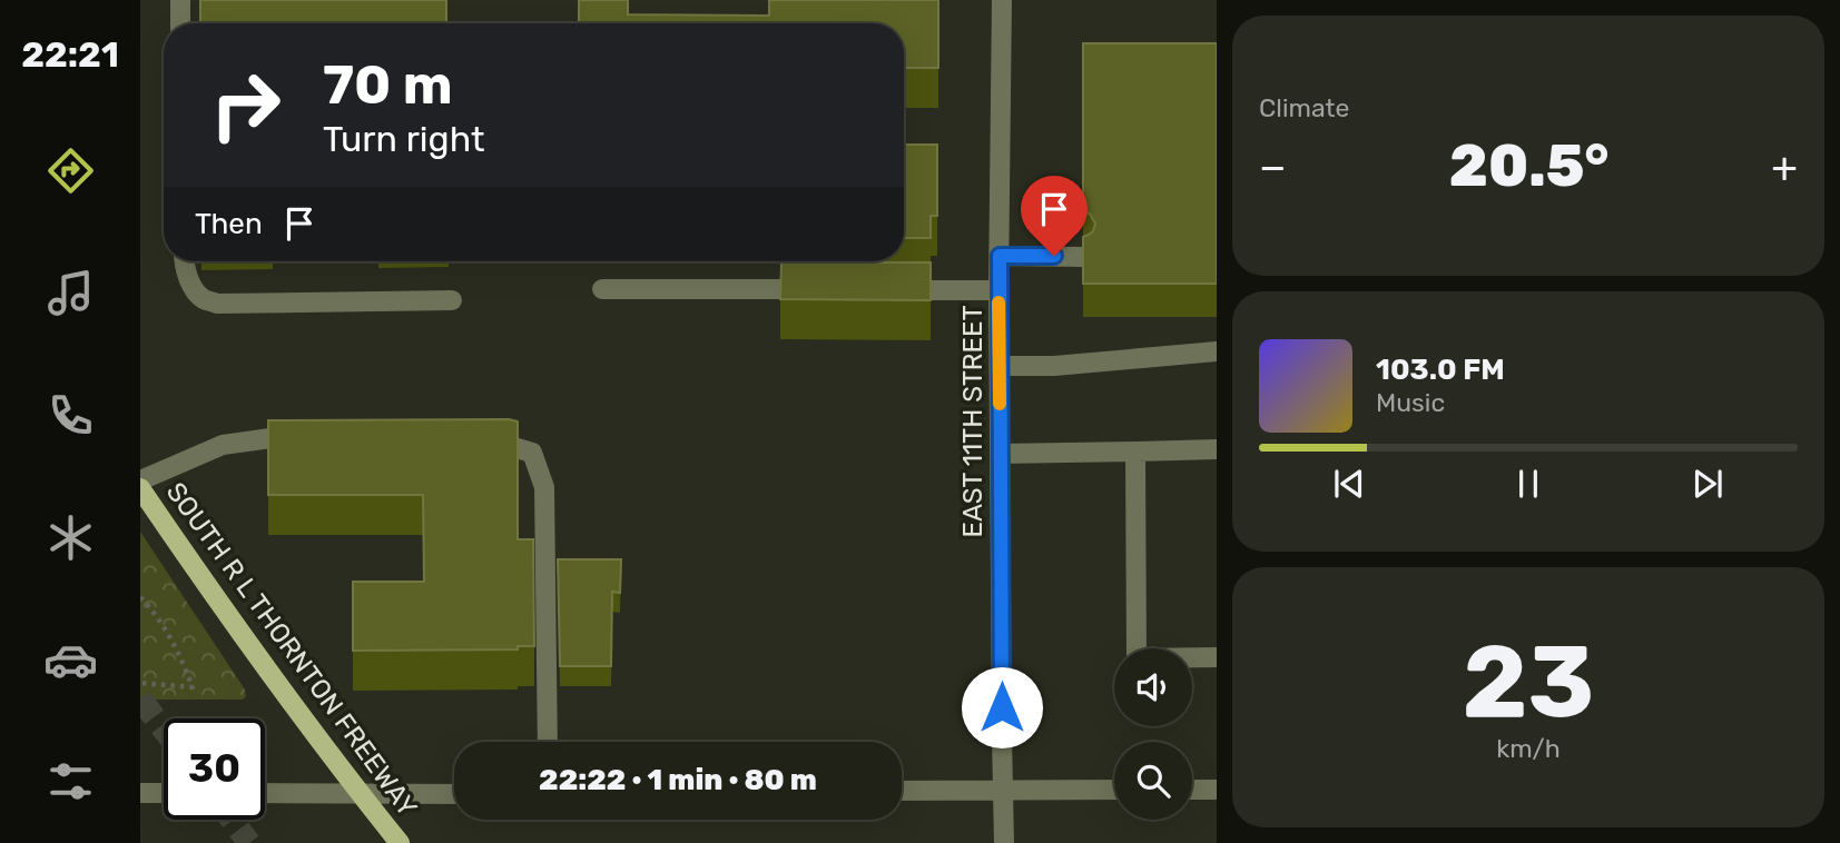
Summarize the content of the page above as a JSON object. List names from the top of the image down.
{
  "streets": {
    "main road": ["SOUTH R L THORNTON FREEWAY"],
    "street": ["EAST 11TH STREET"]
  },
  "page": {
    "tabs": "22:21",
    "tile": [
      "Climate",
      ["23", "km/h"]
    ],
    "turn": ["70 m", "Turn right"],
    "heat": ["−", "20.5°", "+"],
    "then": "Then",
    "song": ["103.0 FM", "Music"],
    "limit": "30",
    "trip": "22:22 · 1 min · 80 m"
  }
}
